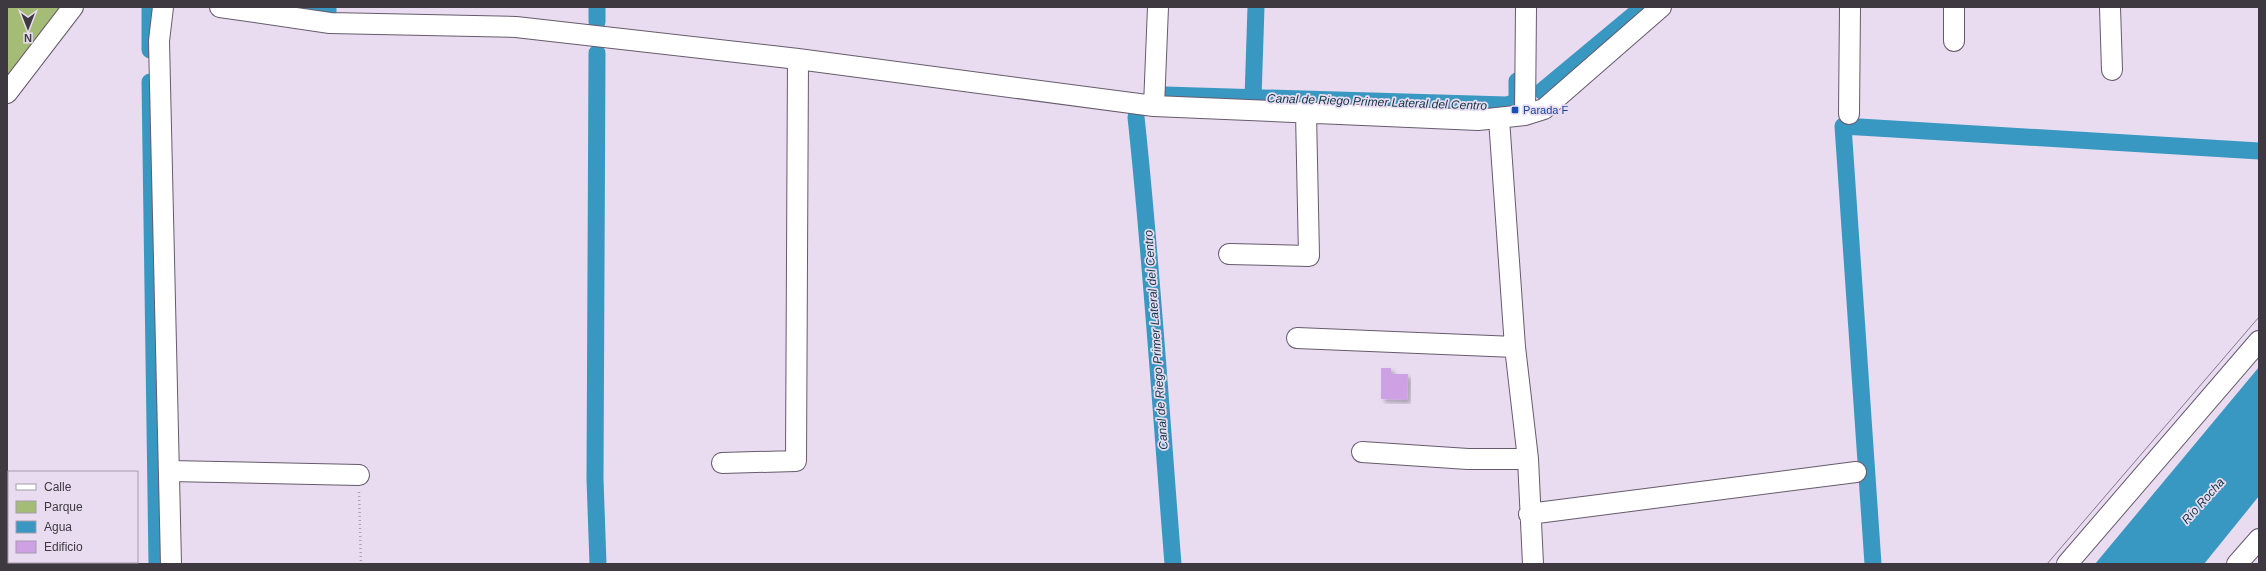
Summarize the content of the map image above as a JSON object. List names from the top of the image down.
{
  "water": ["Canal de Riego Primer Lateral del Centro", "Río Rocha"],
  "places": {
    "transit": ["Parada F"]
  },
  "legend": [
    "Calle",
    "Parque",
    "Agua",
    "Edificio"
  ],
  "north": "bottom"
}
